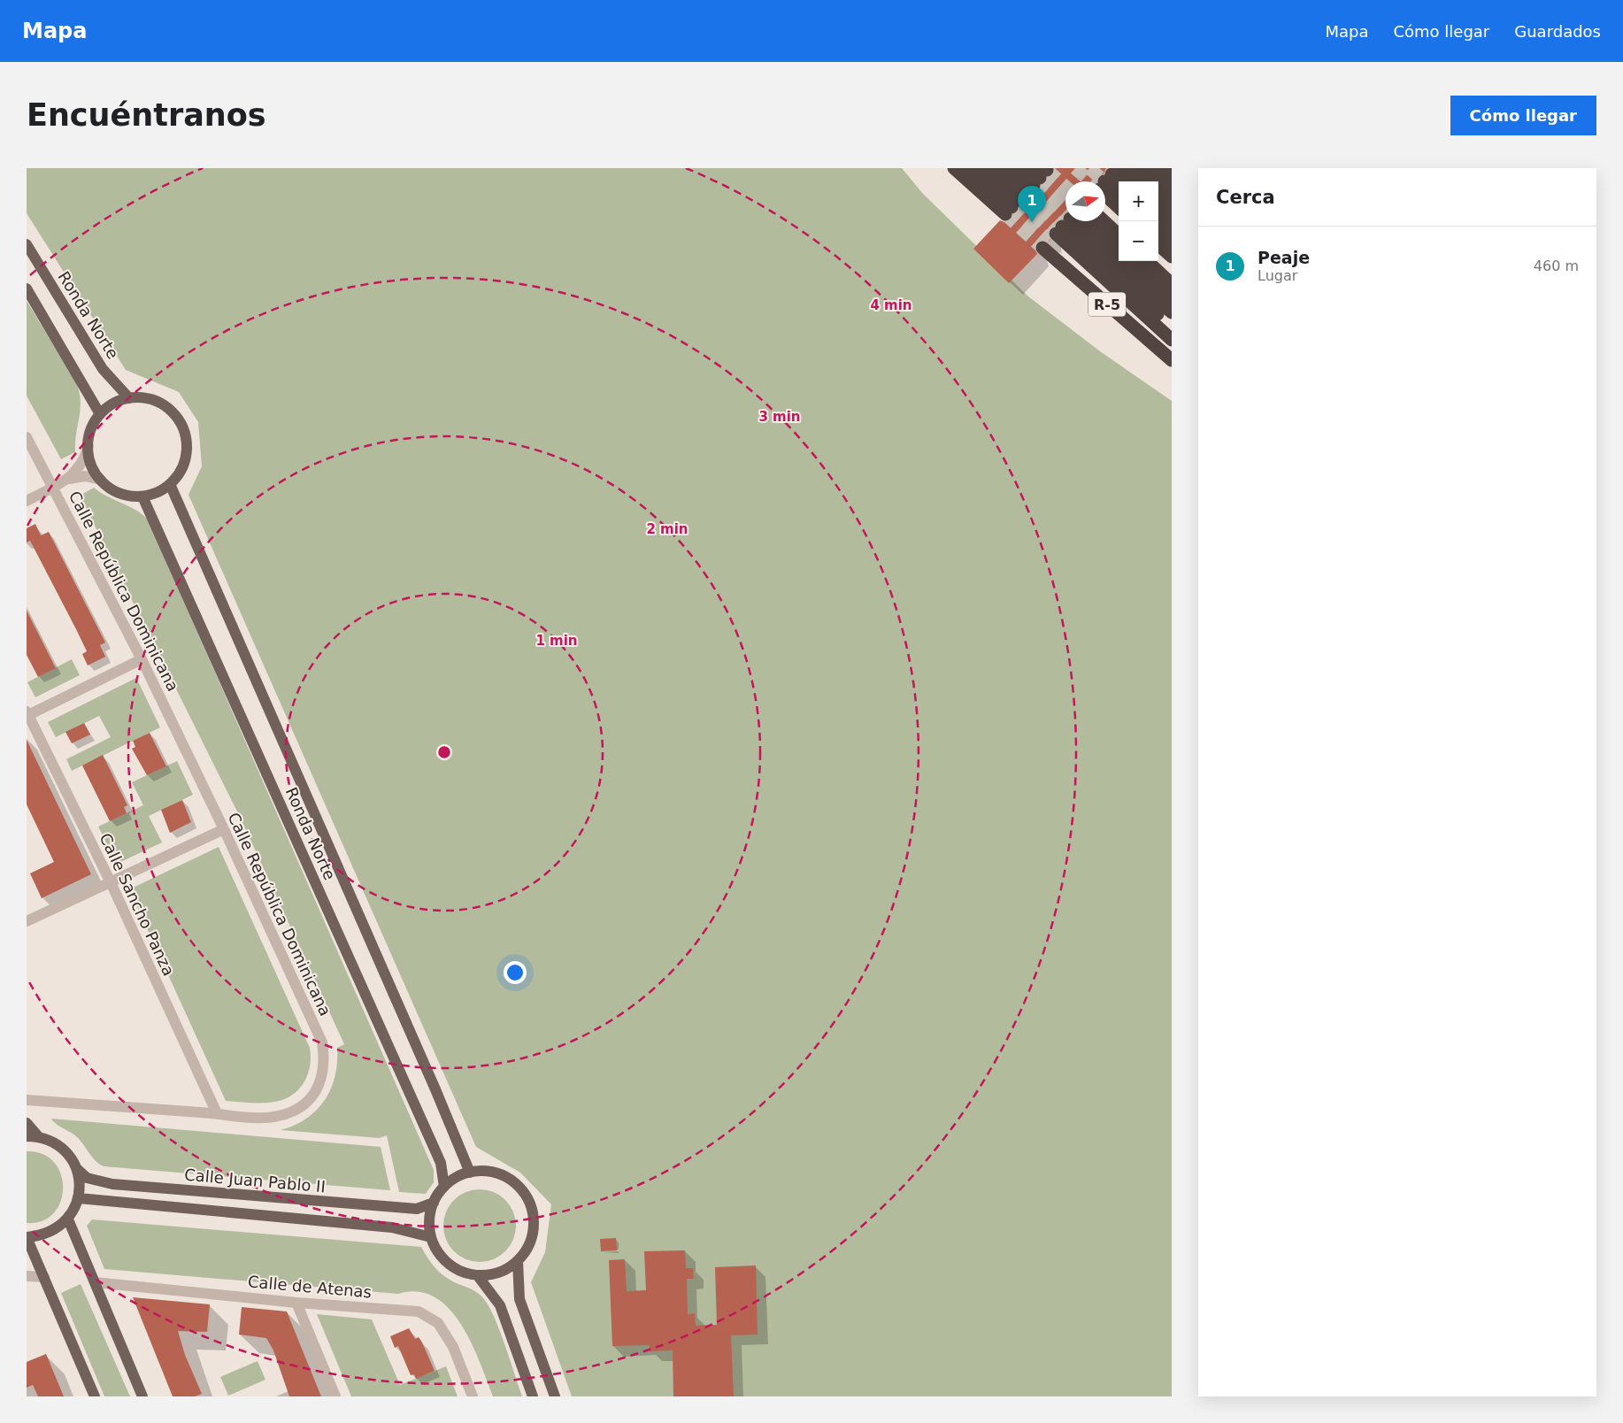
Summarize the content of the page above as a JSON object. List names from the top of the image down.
{
  "streets": {
    "highway": ["R-5"],
    "main road": ["Ronda Norte", "Calle Juan Pablo II"],
    "street": ["Calle República Dominicana", "Calle Sancho Panza", "Calle de Atenas"]
  },
  "crossings": [
    ["Ronda Norte", "Calle Juan Pablo II"],
    ["Calle República Dominicana", "Calle Sancho Panza"]
  ],
  "north": "right",
  "page": {
    "header": "Mapa",
    "nav": ["Mapa", "Cómo llegar", "Guardados"],
    "buttons": "Cómo llegar",
    "title": "Encuéntranos",
    "heading": "Cerca",
    "map_buttons": ["+", "−"],
    "pins": "1",
    "list": [
      {
        "mark": "1",
        "name": "Peaje",
        "note": "Lugar",
        "value": "460 m"
      }
    ]
  },
  "rings": [
    "4 min",
    "3 min",
    "2 min",
    "1 min"
  ]
}
